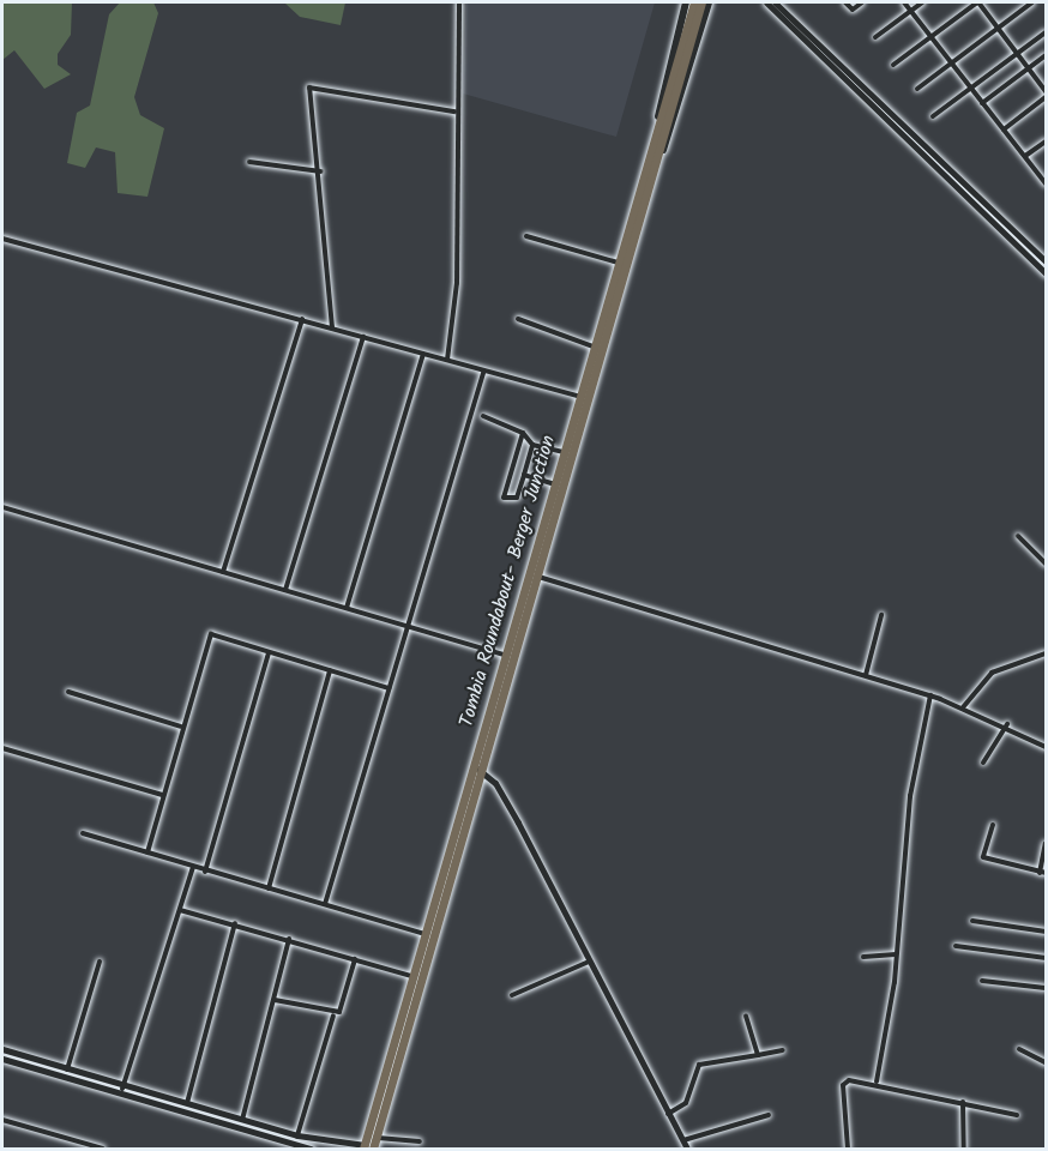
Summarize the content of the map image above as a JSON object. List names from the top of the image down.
{
  "streets": {
    "main road": ["Tombia Roundabout- Berger Junction"]
  }
}
